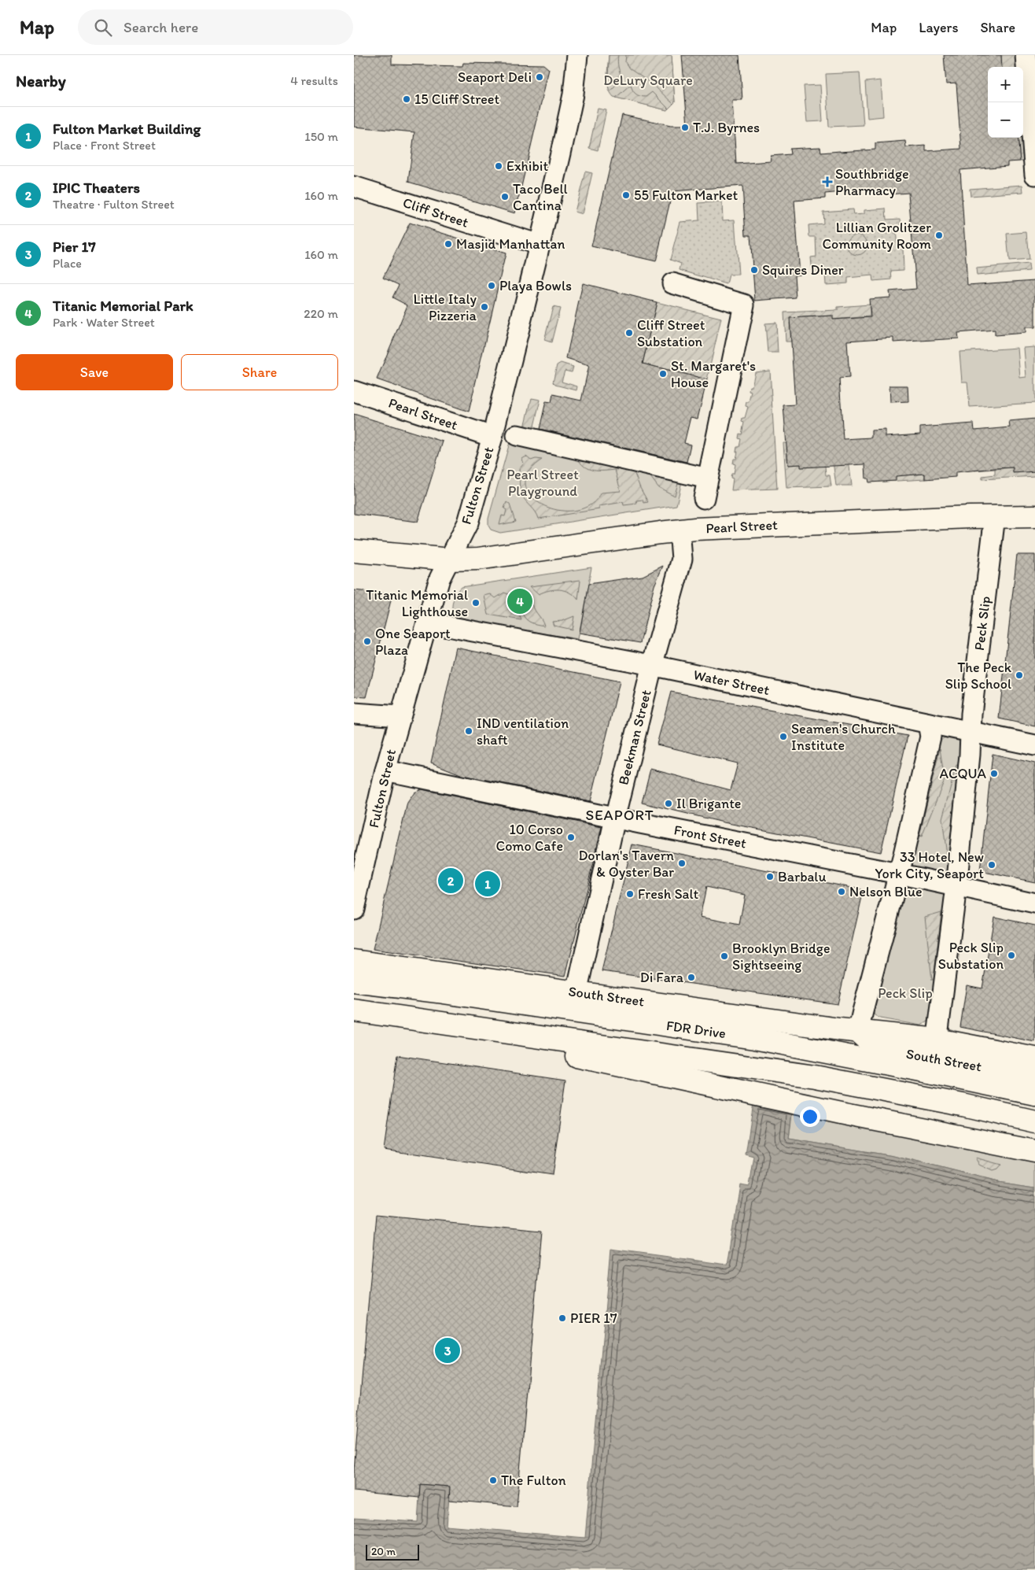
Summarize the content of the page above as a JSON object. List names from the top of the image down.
{
  "streets": {
    "main road": ["Pearl Street", "South Street", "FDR Drive"],
    "street": [
      "Cliff Street",
      "Fulton Street",
      "Peck Slip",
      "Water Street",
      "Beekman Street",
      "Front Street"
    ]
  },
  "crossings": [
    ["Cliff Street", "Fulton Street"],
    ["Pearl Street", "Fulton Street"],
    ["Pearl Street", "Peck Slip"],
    ["Pearl Street", "Beekman Street"],
    ["Fulton Street", "Water Street"],
    ["Fulton Street", "Front Street"],
    ["Peck Slip", "Water Street"],
    ["Peck Slip", "Front Street"],
    ["Peck Slip", "South Street"],
    ["Water Street", "Beekman Street"],
    ["Beekman Street", "Front Street"],
    ["Beekman Street", "South Street"]
  ],
  "districts": ["SEAPORT"],
  "parks": ["DeLury Square", "Pearl Street Playground", "Peck Slip"],
  "places": {
    "other": [
      "Seaport Deli",
      "15 Cliff Street",
      "T.J. Byrnes",
      "Exhibit",
      "55 Fulton Market",
      "Taco Bell Cantina",
      "Lillian Grolitzer Community Room",
      "Masjid Manhattan",
      "Squires Diner",
      "Playa Bowls",
      "Little Italy Pizzeria",
      "Cliff Street Substation",
      "St. Margaret's House",
      "Titanic Memorial Lighthouse",
      "One Seaport Plaza",
      "The Peck Slip School",
      "IND ventilation shaft",
      "Seamen's Church Institute",
      "ACQUA",
      "Il Brigante",
      "10 Corso Como Cafe",
      "Dorlan's Tavern & Oyster Bar",
      "33 Hotel, New York City, Seaport",
      "Barbalu",
      "Nelson Blue",
      "Fresh Salt",
      "Peck Slip Substation",
      "Brooklyn Bridge Sightseeing",
      "Di Fara",
      "PIER 17",
      "The Fulton"
    ],
    "health": ["Southbridge Pharmacy"]
  },
  "scale_bar": "20 m",
  "page": {
    "header": "Map",
    "search": "Search here",
    "nav": ["Map", "Layers", "Share"],
    "heading": ["Nearby", "4 results"],
    "map_buttons": ["+", "−"],
    "list": [
      {
        "mark": "1",
        "name": "Fulton Market Building",
        "note": "Place · Front Street",
        "value": "150 m"
      },
      {
        "mark": "2",
        "name": "IPIC Theaters",
        "note": "Theatre · Fulton Street",
        "value": "160 m"
      },
      {
        "mark": "3",
        "name": "Pier 17",
        "note": "Place",
        "value": "160 m"
      },
      {
        "mark": "4",
        "name": "Titanic Memorial Park",
        "note": "Park · Water Street",
        "value": "220 m"
      }
    ],
    "buttons": ["Save", "Share"],
    "pins": [
      "4",
      "2",
      "1",
      "3"
    ],
    "scale": "20 m"
  }
}
